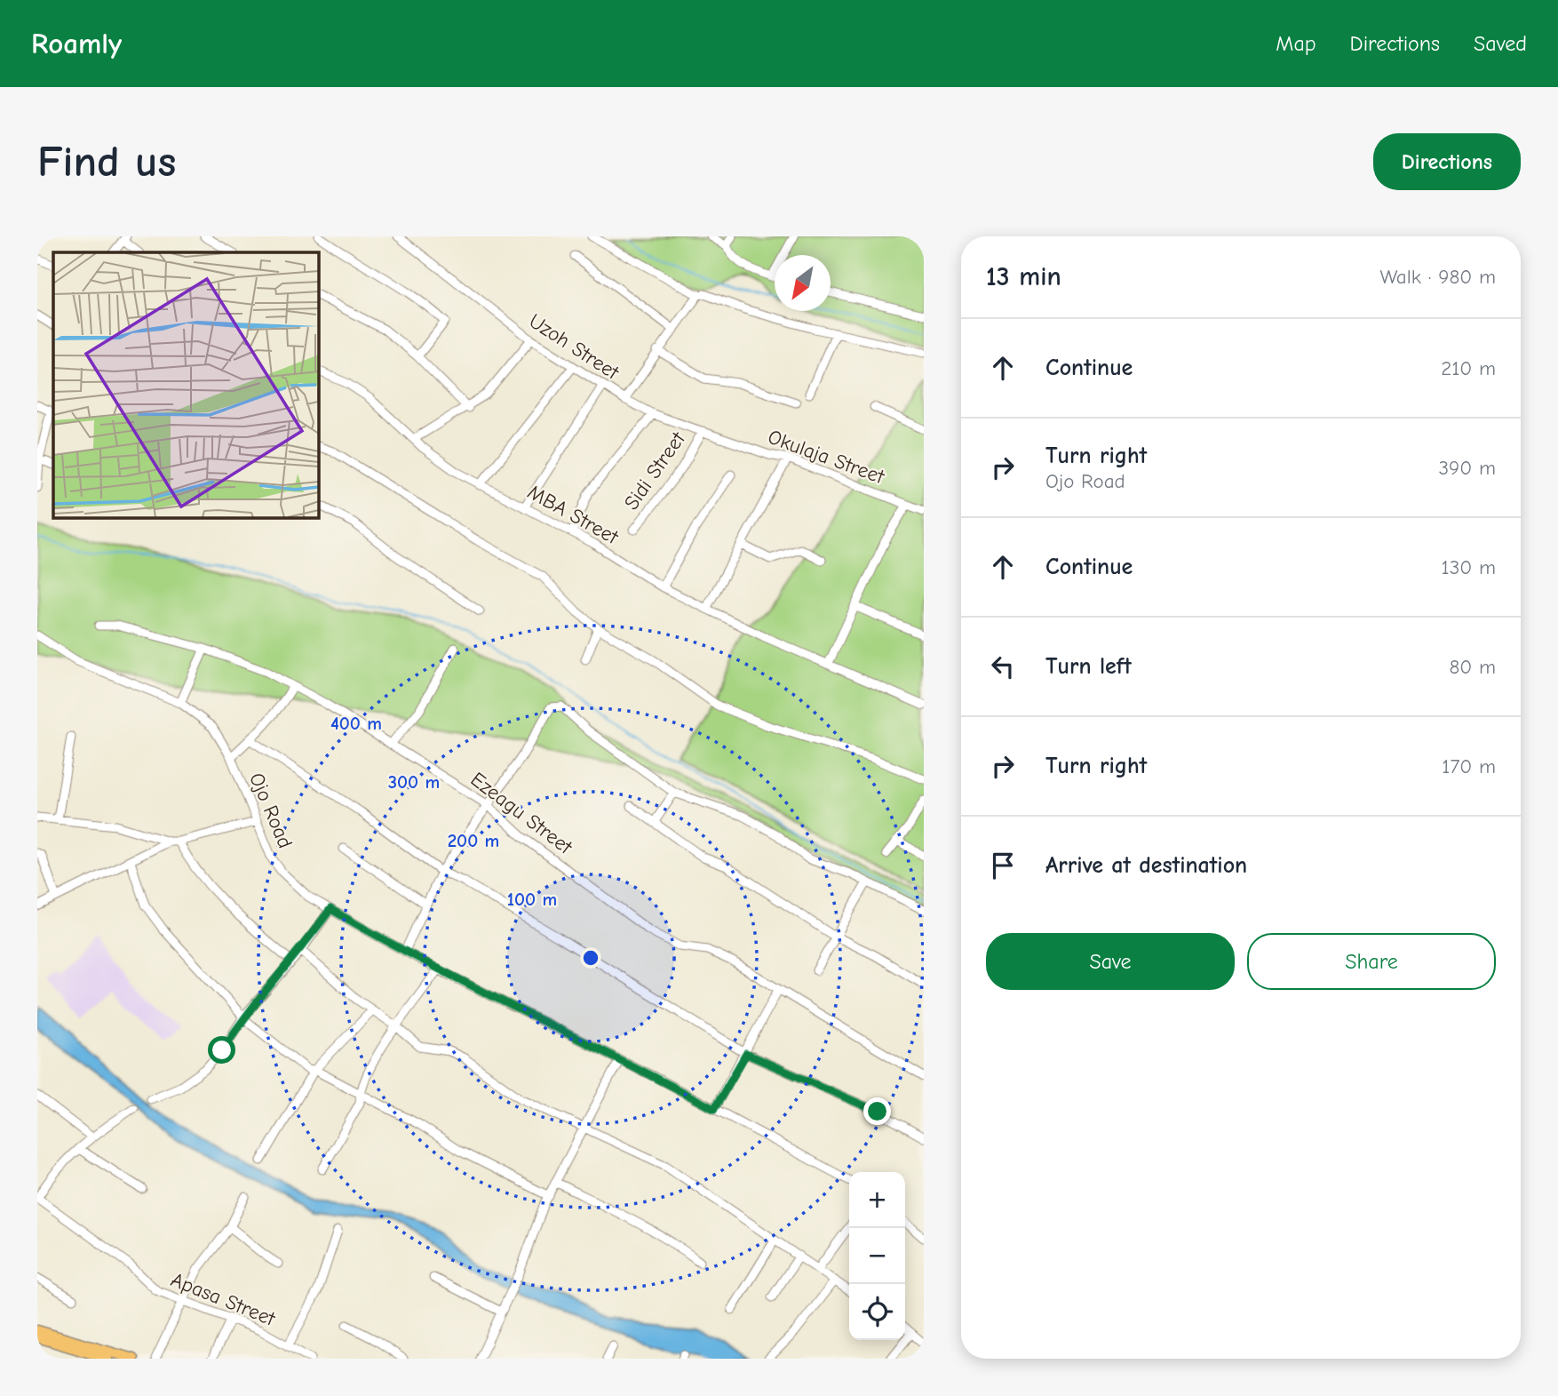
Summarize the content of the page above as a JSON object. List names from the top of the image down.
{
  "streets": {
    "street": [
      "Uzoh Street",
      "Okulaja Street",
      "Sidi Street",
      "MBA Street",
      "Ojo Road",
      "Ezeagu Street",
      "Apasa Street"
    ]
  },
  "crossings": [
    ["Uzoh Street", "Okulaja Street"],
    ["Uzoh Street", "Sidi Street"]
  ],
  "north": "bottom left",
  "page": {
    "header": "Roamly",
    "nav": ["Map", "Directions", "Saved"],
    "buttons": [
      "Directions",
      ["Save", "Share"]
    ],
    "title": "Find us",
    "heading": ["13 min", "Walk · 980 m"],
    "list": [
      ["Continue", "210 m"],
      ["Turn right", "Ojo Road", "390 m"],
      ["Continue", "130 m"],
      ["Turn left", "80 m"],
      ["Turn right", "170 m"],
      "Arrive at destination"
    ],
    "map_buttons": ["+", "−"]
  },
  "rings": [
    "400 m",
    "300 m",
    "200 m",
    "100 m"
  ]
}
